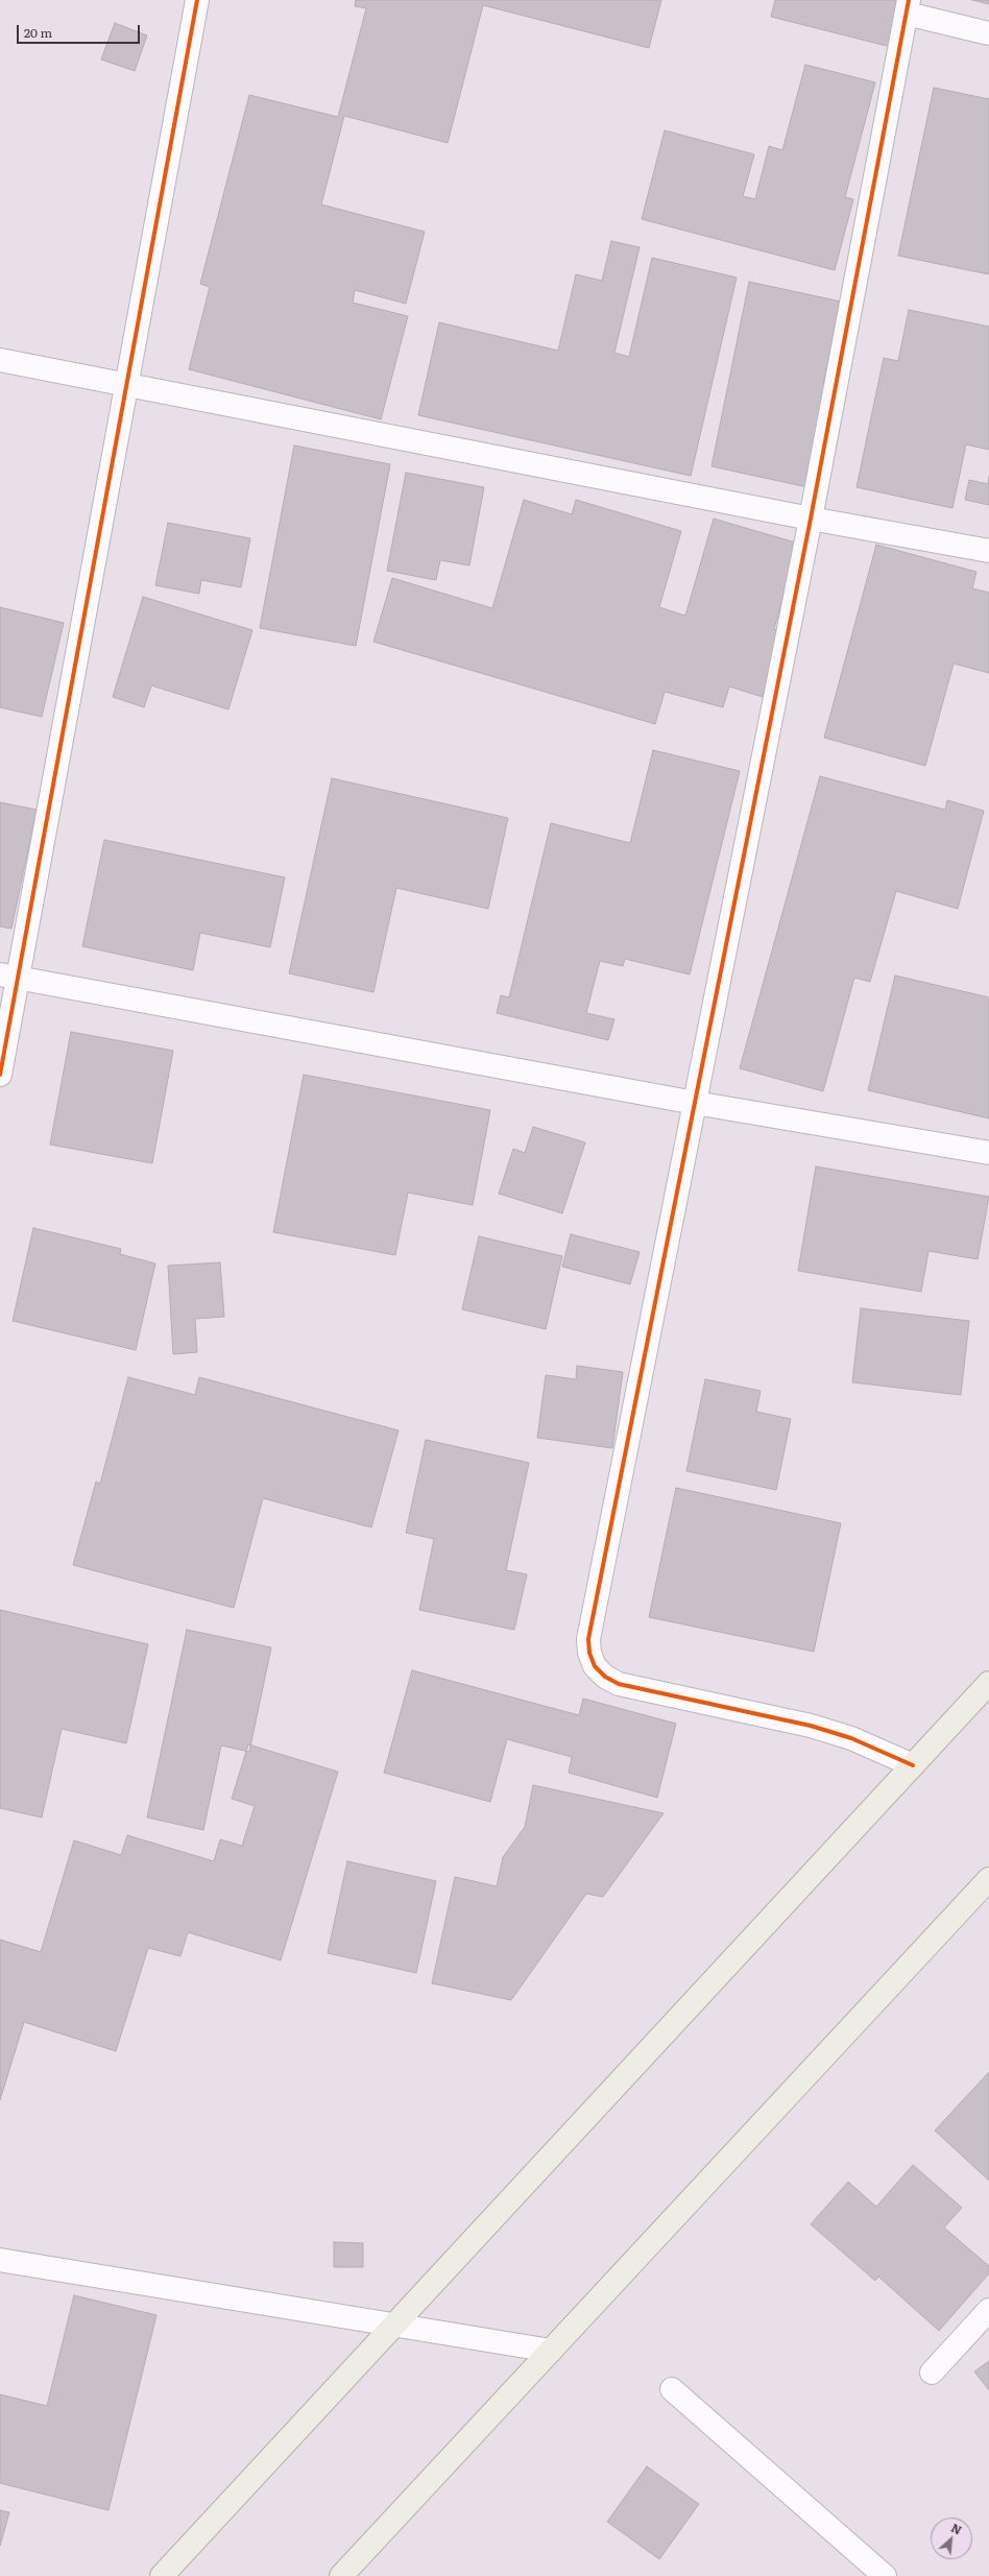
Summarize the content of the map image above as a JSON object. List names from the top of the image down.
{
  "scale_bar": "20 m",
  "north": "top right"
}
